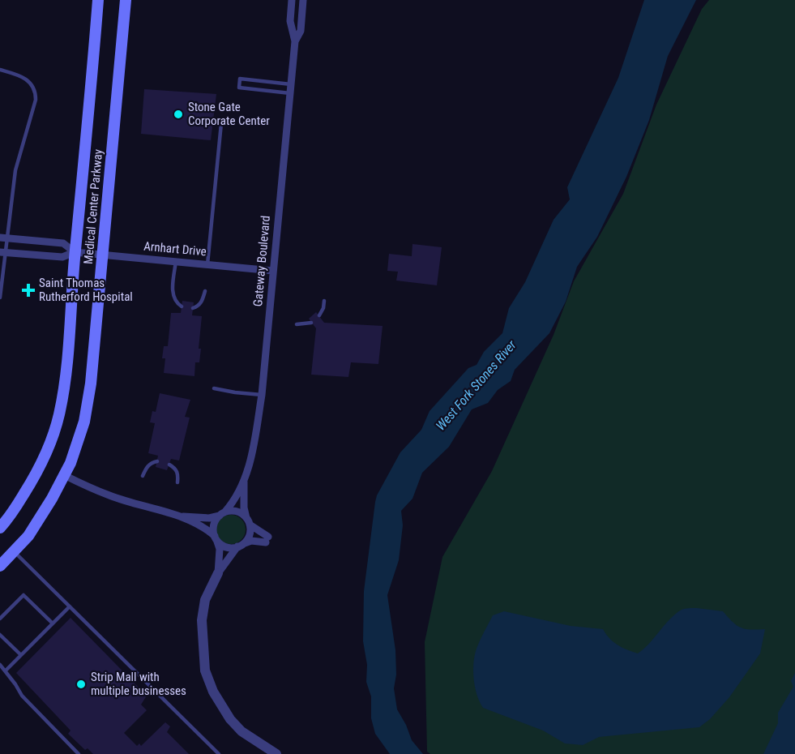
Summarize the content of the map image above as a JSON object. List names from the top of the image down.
{
  "streets": {
    "main road": ["Medical Center Parkway"],
    "street": ["Arnhart Drive", "Gateway Boulevard"]
  },
  "crossings": [
    ["Medical Center Parkway", "Arnhart Drive"],
    ["Arnhart Drive", "Gateway Boulevard"]
  ],
  "water": ["West Fork Stones River"],
  "places": {
    "other": ["Stone Gate Corporate Center", "Strip Mall with multiple businesses"],
    "health": ["Saint Thomas Rutherford Hospital"]
  }
}
